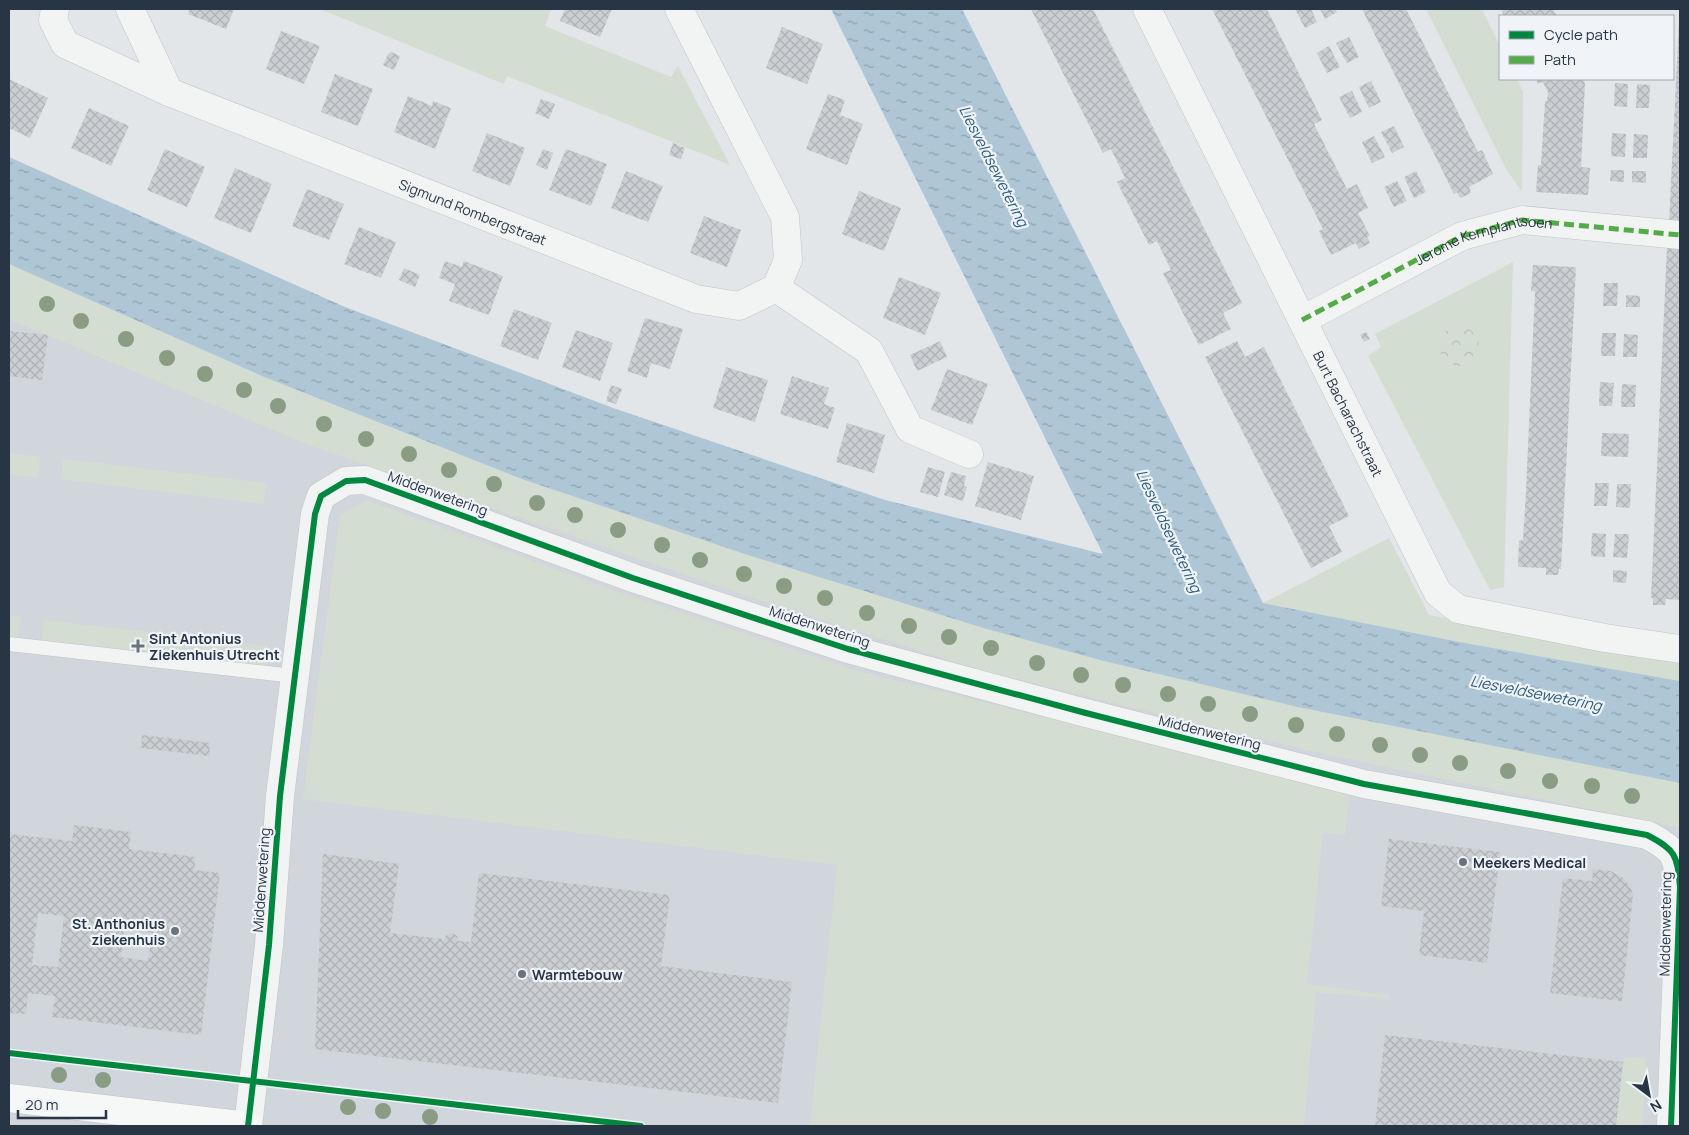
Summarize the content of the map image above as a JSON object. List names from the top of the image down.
{
  "streets": {
    "street": [
      "Sigmund Rombergstraat",
      "Jerome Kernplantsoen",
      "Burt Bacharachstraat",
      "Middenwetering"
    ]
  },
  "crossings": [
    ["Jerome Kernplantsoen", "Burt Bacharachstraat"]
  ],
  "water": ["Liesveldsewetering"],
  "places": {
    "health": ["Sint Antonius Ziekenhuis Utrecht"],
    "other": ["Meekers Medical", "St. Anthonius ziekenhuis", "Warmtebouw"]
  },
  "legend": ["Cycle path", "Path"],
  "scale_bar": "20 m",
  "north": "bottom right"
}
